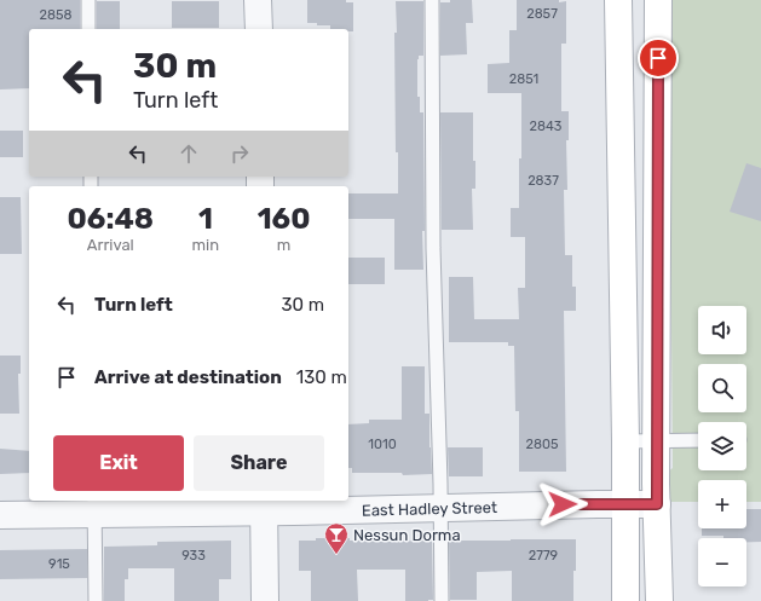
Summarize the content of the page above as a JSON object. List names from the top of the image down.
{
  "streets": {
    "street": ["East Hadley Street"]
  },
  "places": {
    "bar": ["Nessun Dorma"]
  },
  "house_numbers": [
    "2857",
    "2858",
    "2851",
    "2843",
    "2837",
    "1010",
    "2805",
    "933",
    "2779",
    "915"
  ],
  "page": {
    "turn": ["30 m", "Turn left"],
    "eta": [
      "06:48",
      "Arrival",
      "1",
      "min",
      "160",
      "m"
    ],
    "list": [
      {
        "name": "Turn left",
        "value": "30 m"
      },
      {
        "name": "Arrive at destination",
        "value": "130 m"
      }
    ],
    "map_buttons": ["+", "−"],
    "buttons": ["Exit", "Share"]
  }
}
